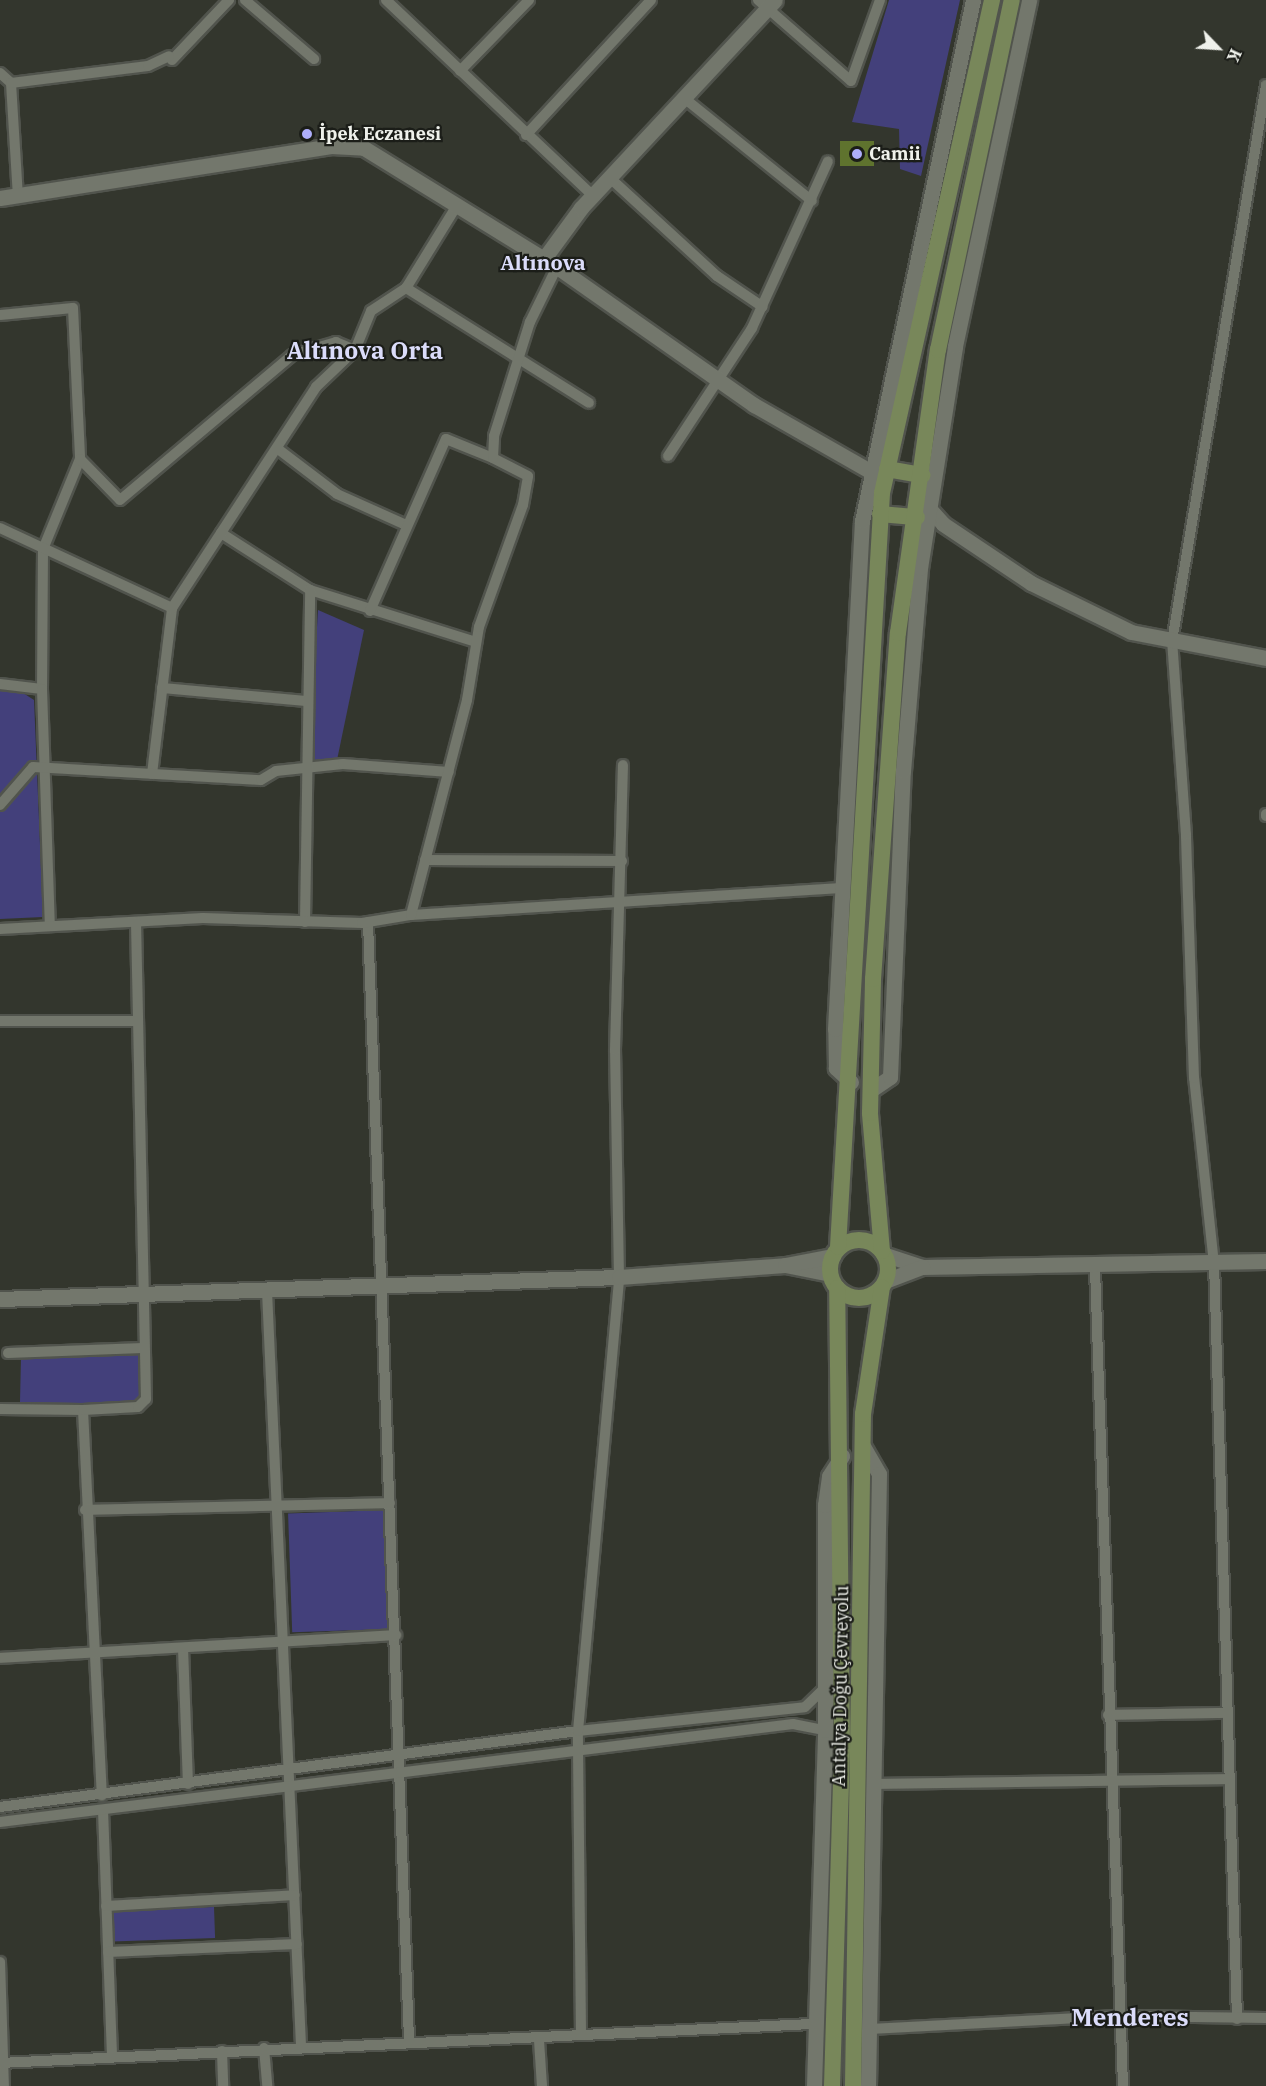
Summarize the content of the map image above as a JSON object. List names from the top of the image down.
{
  "streets": {
    "main road": ["Antalya Doğu Çevreyolu"]
  },
  "districts": ["Altınova", "Altınova Orta", "Menderes"],
  "places": ["İpek Eczanesi", "Camii"],
  "north": "bottom right"
}
